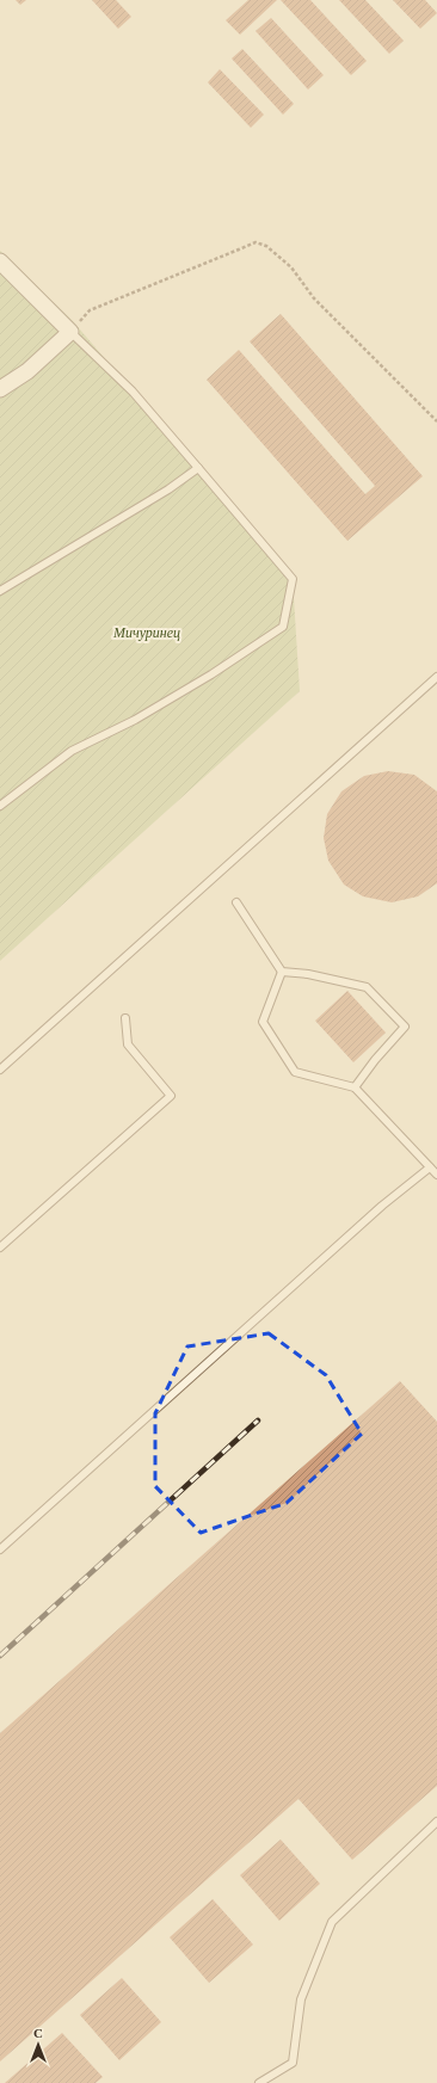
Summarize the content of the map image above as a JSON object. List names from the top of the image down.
{
  "parks": ["Мичуринец"],
  "north": "top"
}
